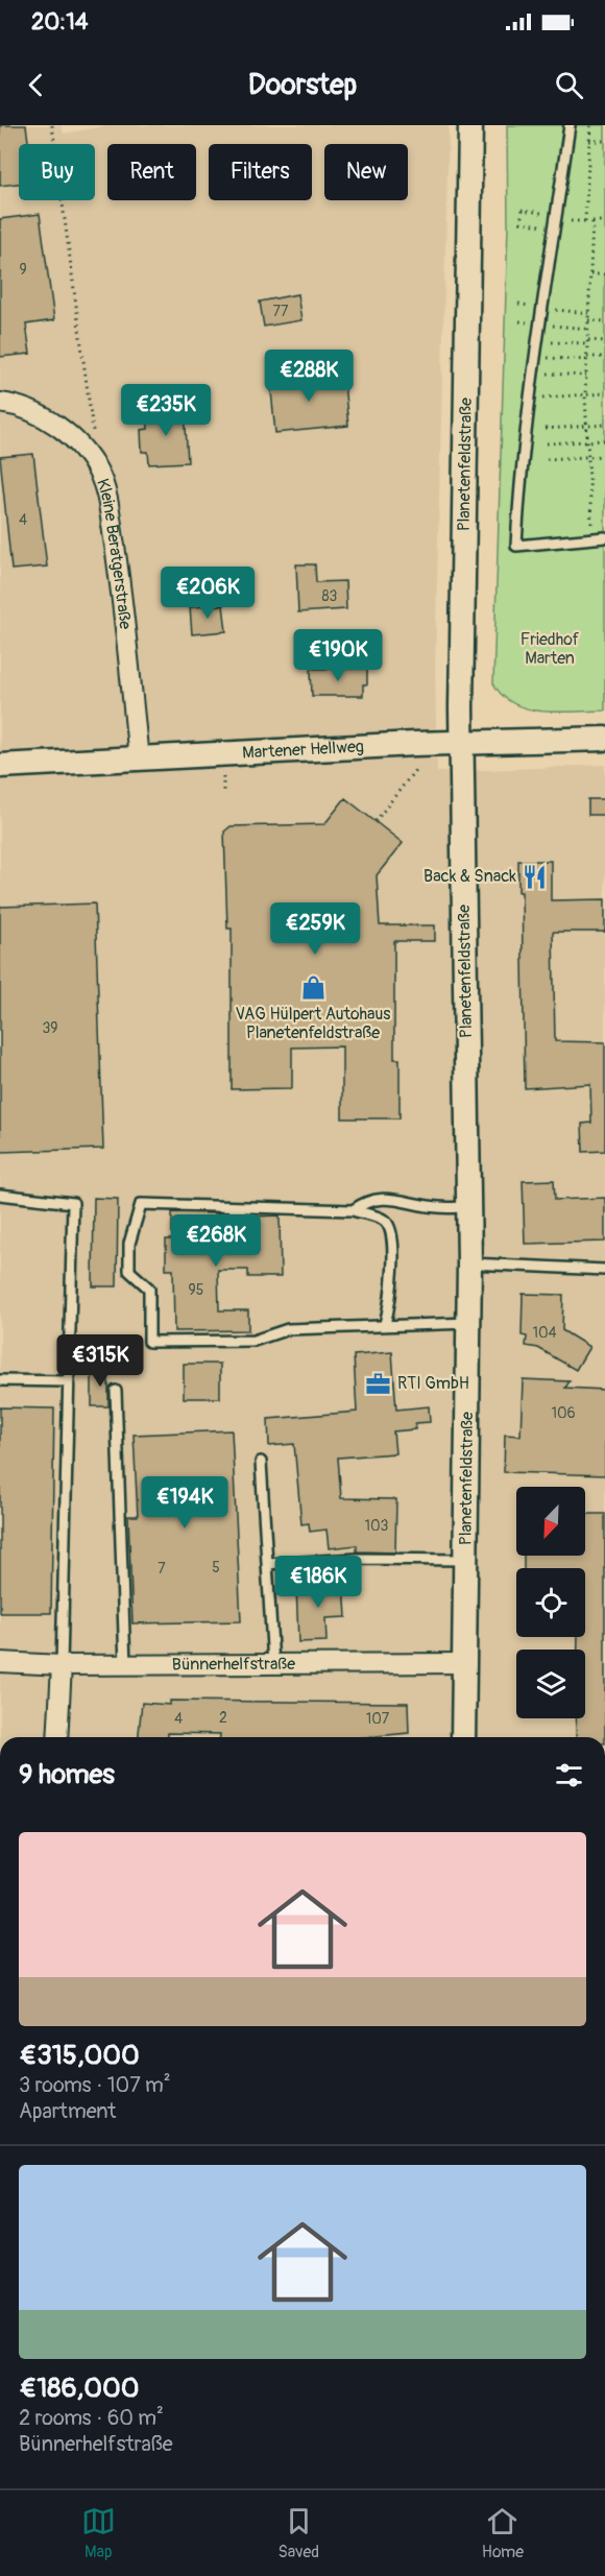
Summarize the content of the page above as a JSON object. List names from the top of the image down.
{
  "streets": {
    "street": [
      "Planetenfeldstraße",
      "Kleine Beratgerstraße",
      "Martener Hellweg",
      "Bünnerhelfstraße"
    ]
  },
  "crossings": [
    ["Planetenfeldstraße", "Martener Hellweg"],
    ["Planetenfeldstraße", "Bünnerhelfstraße"],
    ["Kleine Beratgerstraße", "Martener Hellweg"]
  ],
  "parks": ["Friedhof Marten"],
  "places": {
    "restaurant": ["Back & Snack"],
    "shop": ["VAG Hülpert Autohaus Planetenfeldstraße"],
    "office": ["RTI GmbH"]
  },
  "house_numbers": [
    "9",
    "77",
    "4",
    "83",
    "39",
    "95",
    "104",
    "106",
    "103",
    "5",
    "7",
    "2",
    "4",
    "107"
  ],
  "north": "bottom left",
  "page": {
    "status": "20:14",
    "header": "Doorstep",
    "chip": [
      "Buy",
      "Rent",
      "Filters",
      "New"
    ],
    "price": [
      "€288K",
      "€235K",
      "€206K",
      "€190K",
      "€259K",
      "€268K",
      "€315K",
      "€194K",
      "€186K"
    ],
    "heading": "9 homes",
    "list": [
      {
        "name": "€315,000",
        "note": "3 rooms · 107 m² · Apartment"
      },
      {
        "name": "€186,000",
        "note": "2 rooms · 60 m² · Bünnerhelfstraße"
      }
    ],
    "tabs": ["Map", "Saved", "Home"]
  }
}
